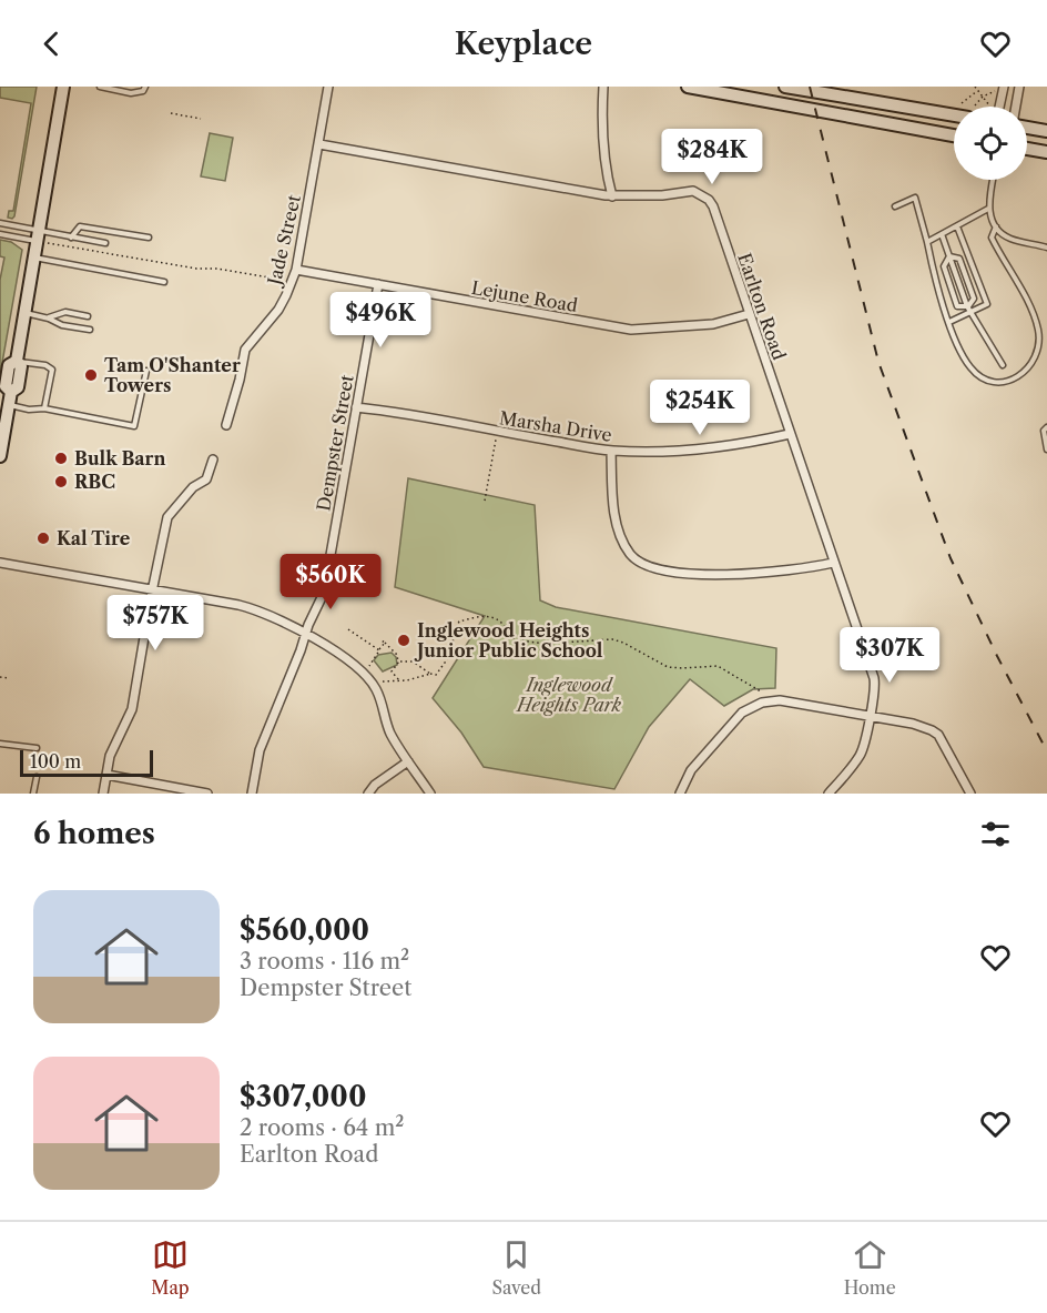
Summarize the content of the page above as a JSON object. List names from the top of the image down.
{
  "streets": {
    "street": [
      "Jade Street",
      "Lejune Road",
      "Earlton Road",
      "Marsha Drive",
      "Dempster Street"
    ]
  },
  "crossings": [
    ["Jade Street", "Lejune Road"],
    ["Jade Street", "Earlton Road"],
    ["Lejune Road", "Earlton Road"],
    ["Lejune Road", "Dempster Street"],
    ["Earlton Road", "Marsha Drive"],
    ["Marsha Drive", "Dempster Street"]
  ],
  "parks": ["Inglewood Heights Park"],
  "places": [
    "Tam O'Shanter Towers",
    "Bulk Barn",
    "RBC",
    "Kal Tire",
    "Inglewood Heights Junior Public School"
  ],
  "scale_bar": "100 m",
  "page": {
    "header": "Keyplace",
    "price": [
      "$284K",
      "$496K",
      "$254K",
      "$560K",
      "$757K",
      "$307K"
    ],
    "scale": "100 m",
    "heading": "6 homes",
    "list": [
      {
        "name": "$560,000",
        "note": "3 rooms · 116 m² · Dempster Street"
      },
      {
        "name": "$307,000",
        "note": "2 rooms · 64 m² · Earlton Road"
      }
    ],
    "tabs": ["Map", "Saved", "Home"]
  }
}
